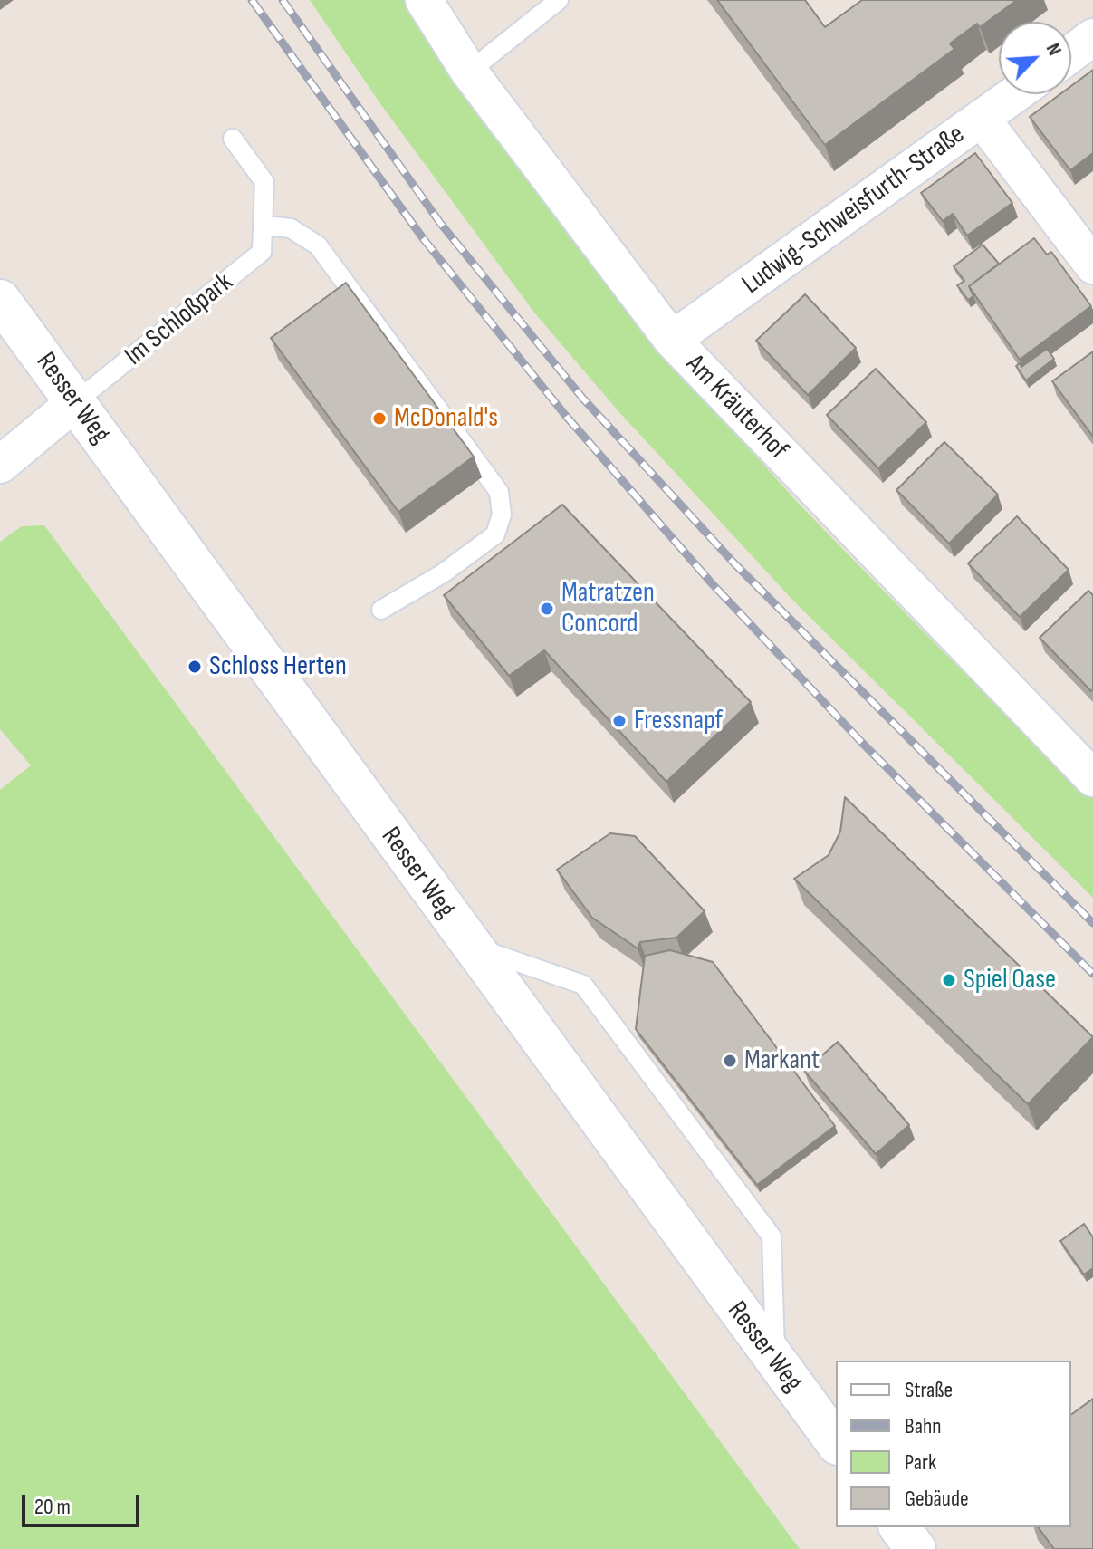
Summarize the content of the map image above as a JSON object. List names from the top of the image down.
{
  "streets": {
    "main road": ["Resser Weg"],
    "street": ["Ludwig-Schweisfurth-Straße", "Im Schloßpark", "Am Kräuterhof"]
  },
  "crossings": [
    ["Ludwig-Schweisfurth-Straße", "Am Kräuterhof"],
    ["Im Schloßpark", "Resser Weg"]
  ],
  "places": [
    "McDonald's",
    "Matratzen Concord",
    "Schloss Herten",
    "Fressnapf",
    "Spiel Oase",
    "Markant"
  ],
  "legend": [
    "Straße",
    "Bahn",
    "Park",
    "Gebäude"
  ],
  "scale_bar": "20 m",
  "north": "top right"
}
